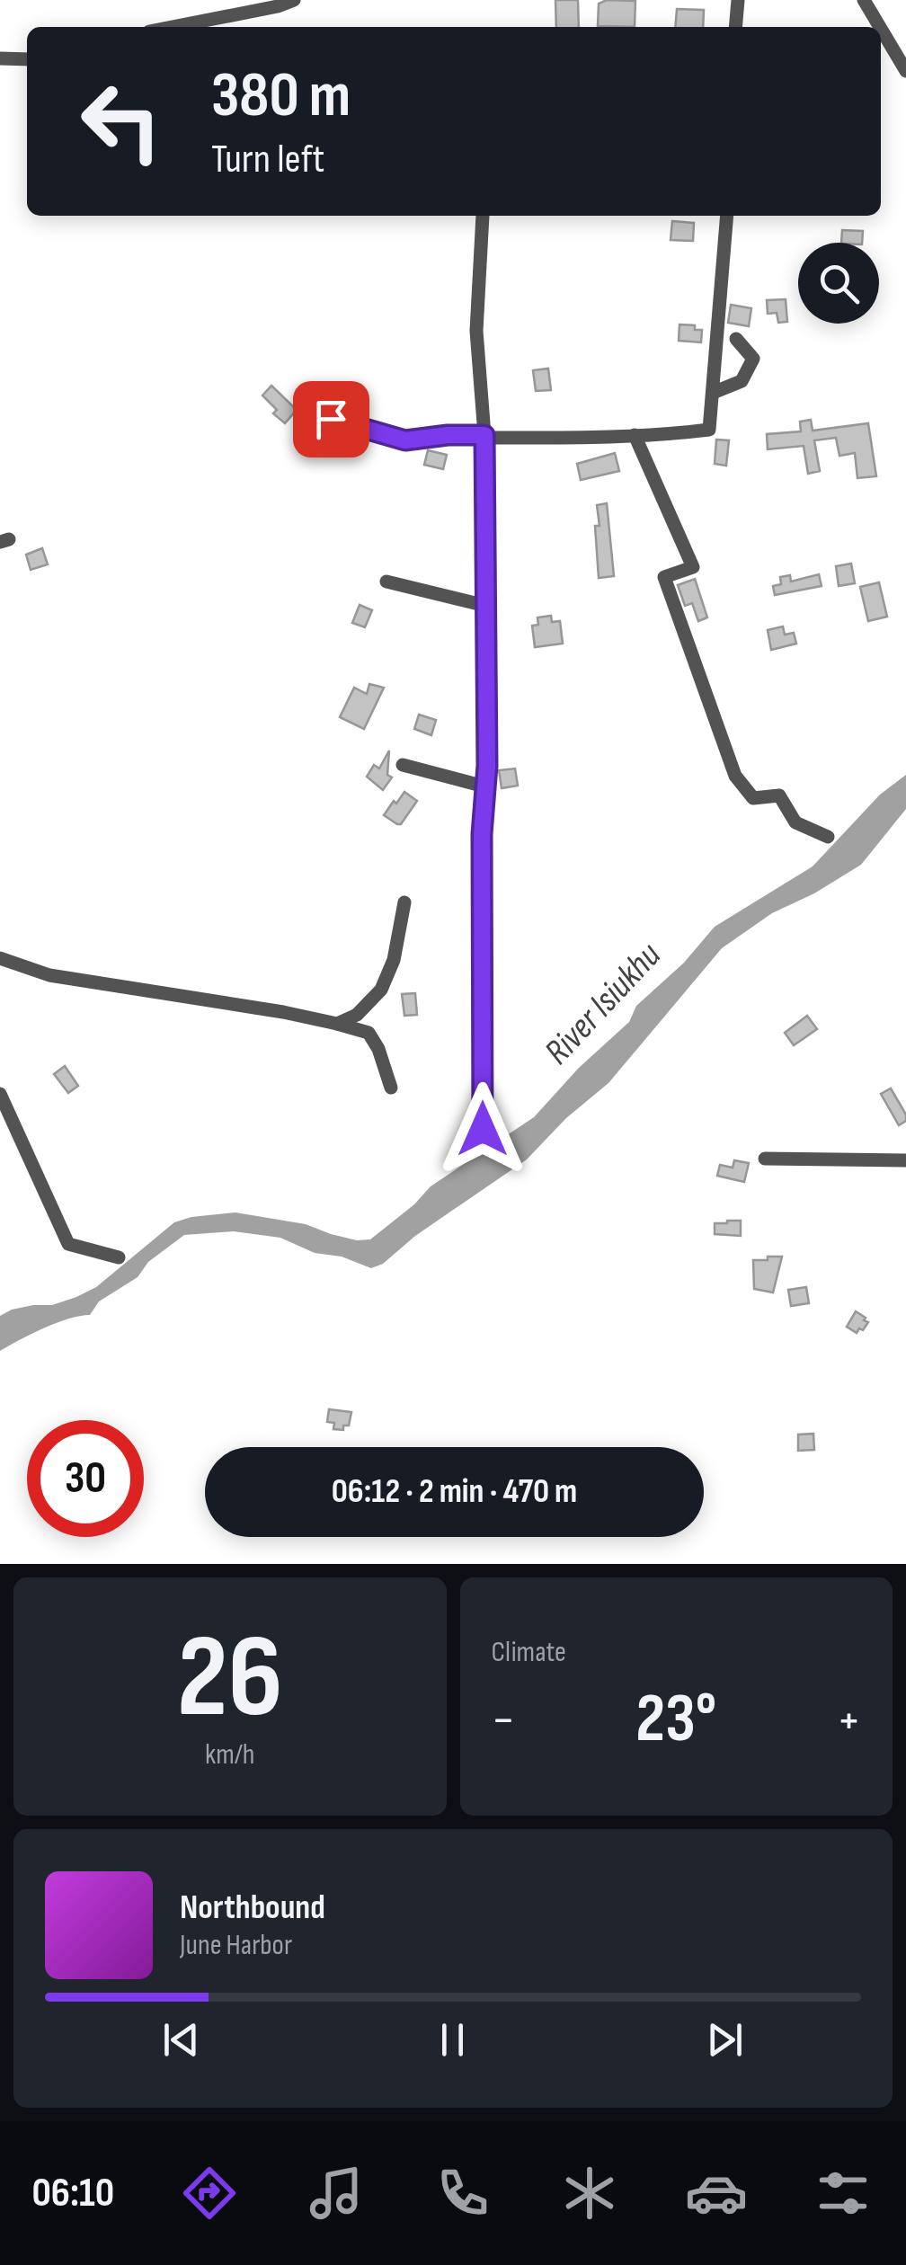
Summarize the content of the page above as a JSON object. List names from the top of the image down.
{
  "water": ["River Isiukhu"],
  "page": {
    "turn": ["380 m", "Turn left"],
    "limit": "30",
    "trip": "06:12 · 2 min · 470 m",
    "tile": [
      ["26", "km/h"],
      "Climate"
    ],
    "heat": ["−", "23°", "+"],
    "song": ["Northbound", "June Harbor"],
    "tabs": "06:10"
  }
}
